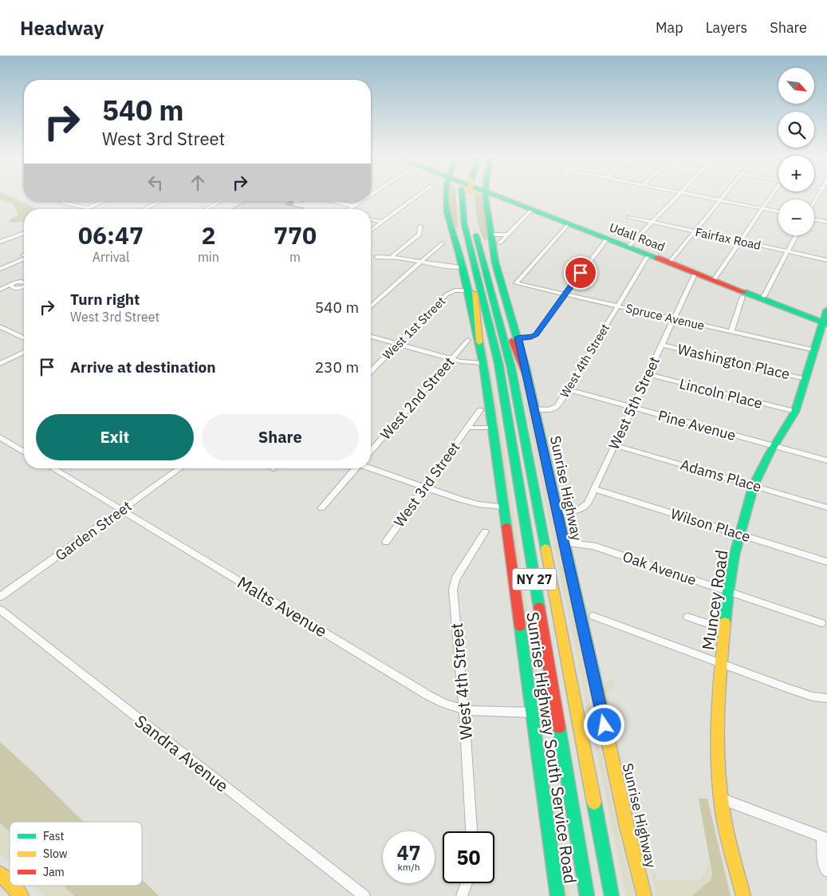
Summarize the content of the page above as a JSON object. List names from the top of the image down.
{
  "streets": {
    "main road": [
      "Udall Road",
      "Sunrise Highway",
      "NY 27",
      "Muncey Road",
      "Sunrise Highway South Service Road"
    ],
    "street": [
      "Fairfax Road",
      "Spruce Avenue",
      "West 1st Street",
      "West 4th Street",
      "Washington Place",
      "Lincoln Place",
      "West 2nd Street",
      "West 5th Street",
      "Pine Avenue",
      "Adams Place",
      "West 3rd Street",
      "Wilson Place",
      "Garden Street",
      "Oak Avenue",
      "Malts Avenue",
      "Sandra Avenue"
    ]
  },
  "crossings": [
    ["Udall Road", "Spruce Avenue"],
    ["Udall Road", "West 4th Street"],
    ["Udall Road", "West 5th Street"],
    ["Udall Road", "Muncey Road"],
    ["Spruce Avenue", "West 4th Street"],
    ["Spruce Avenue", "West 5th Street"],
    ["Spruce Avenue", "Muncey Road"],
    ["West 4th Street", "Pine Avenue"],
    ["West 4th Street", "Sunrise Highway"],
    ["West 4th Street", "Malts Avenue"],
    ["Washington Place", "West 5th Street"],
    ["Washington Place", "Muncey Road"],
    ["Lincoln Place", "West 5th Street"],
    ["Lincoln Place", "Muncey Road"],
    ["West 5th Street", "Pine Avenue"],
    ["West 5th Street", "Adams Place"],
    ["West 5th Street", "Sunrise Highway"],
    ["West 5th Street", "Wilson Place"],
    ["Pine Avenue", "Muncey Road"],
    ["Adams Place", "Muncey Road"],
    ["West 3rd Street", "Sunrise Highway South Service Road"],
    ["Sunrise Highway", "Oak Avenue"],
    ["Wilson Place", "Muncey Road"],
    ["Garden Street", "Malts Avenue"],
    ["Oak Avenue", "Muncey Road"],
    ["Malts Avenue", "Sunrise Highway South Service Road"]
  ],
  "legend": ["Fast", "Slow", "Jam"],
  "north": "bottom right",
  "page": {
    "header": "Headway",
    "nav": ["Map", "Layers", "Share"],
    "map_buttons": ["+", "−"],
    "turn": ["540 m", "West 3rd Street"],
    "eta": [
      "06:47",
      "Arrival",
      "2",
      "min",
      "770",
      "m"
    ],
    "list": [
      {
        "name": "Turn right",
        "note": "West 3rd Street",
        "value": "540 m"
      },
      {
        "name": "Arrive at destination",
        "value": "230 m"
      }
    ],
    "buttons": ["Exit", "Share"],
    "speed": "47 km/h",
    "limit": "50"
  }
}
